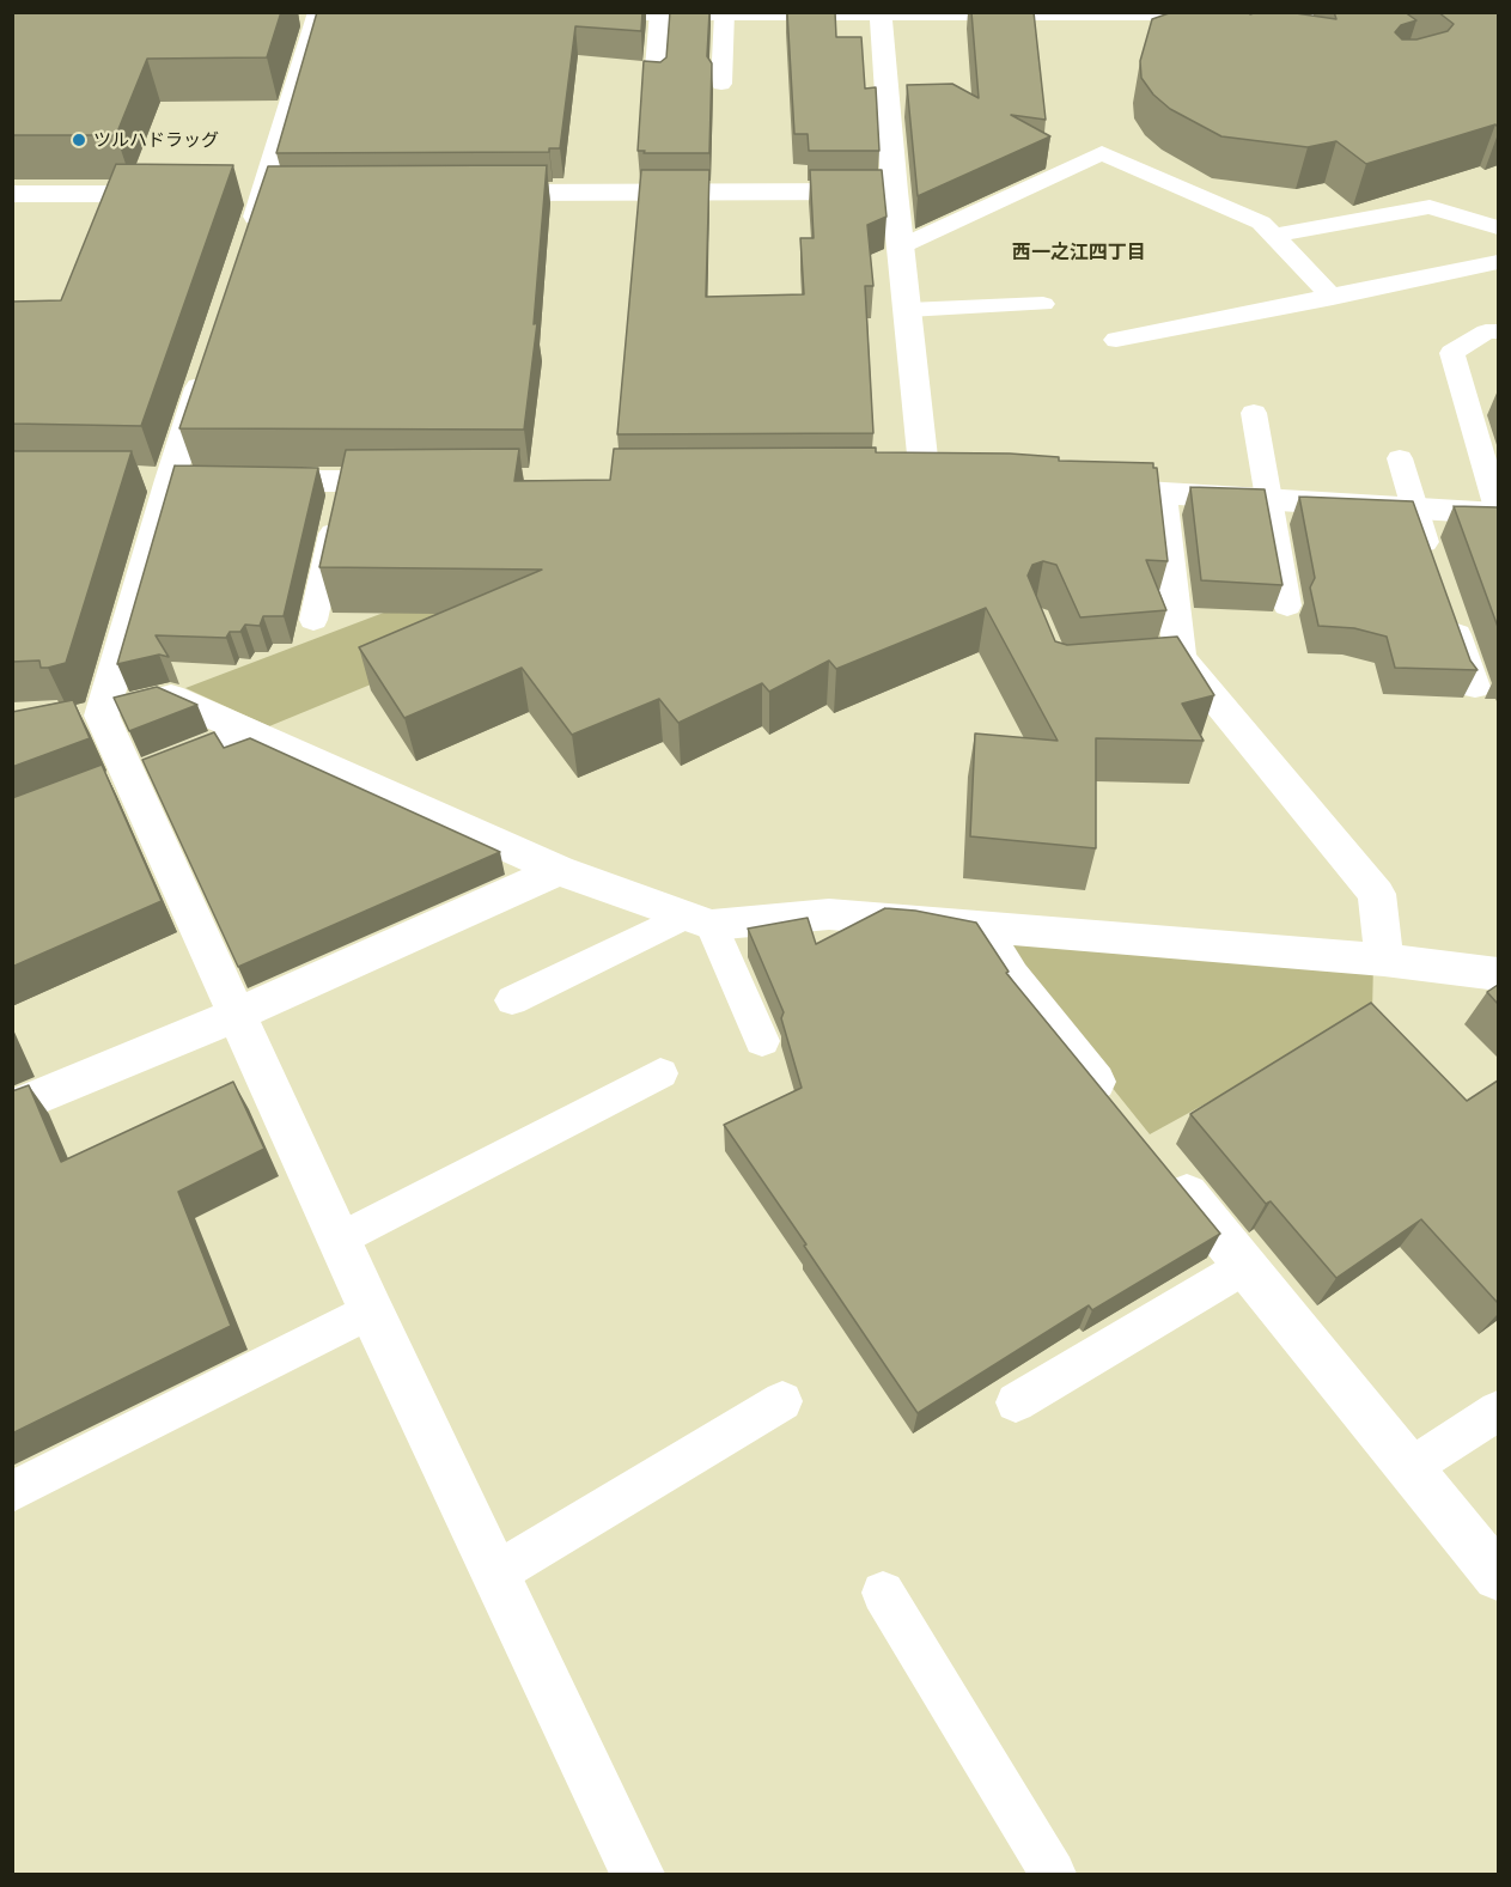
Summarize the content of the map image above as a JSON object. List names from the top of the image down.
{
  "districts": ["西一之江四丁目"],
  "places": ["ツルハドラッグ"]
}
